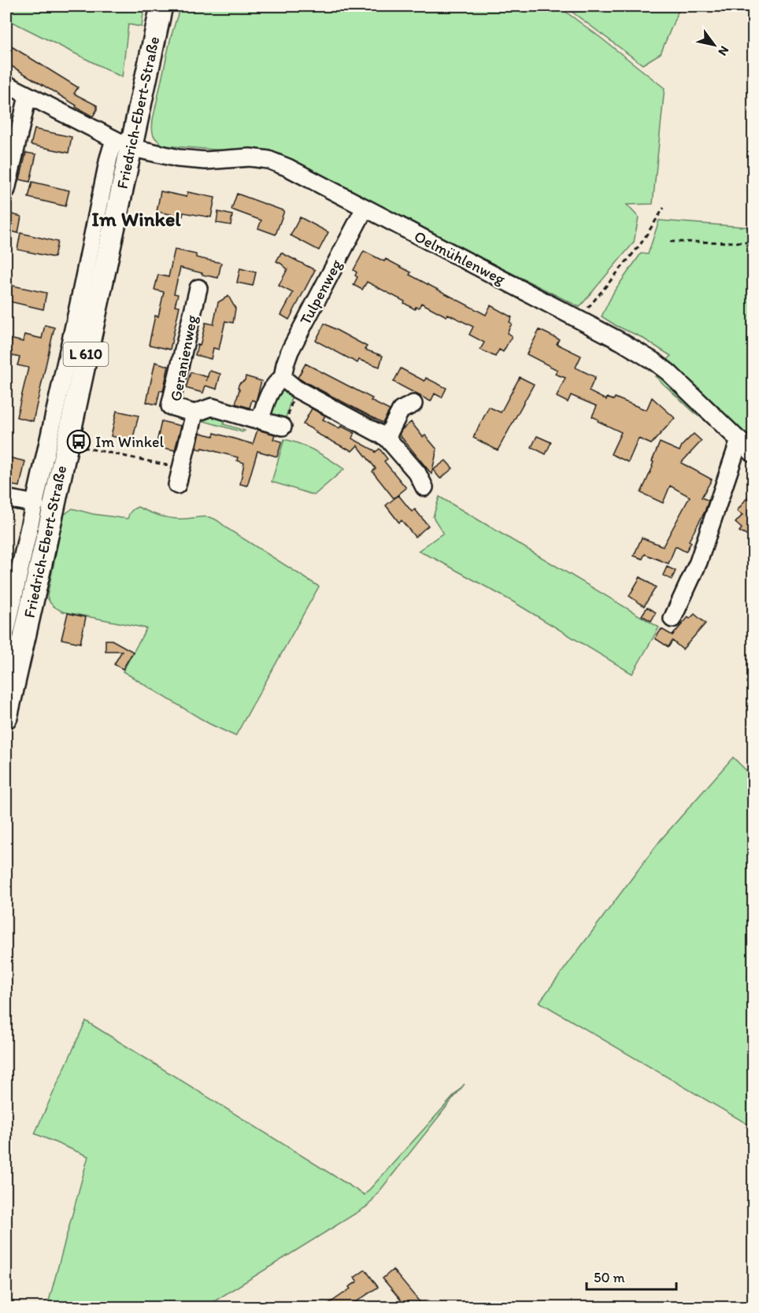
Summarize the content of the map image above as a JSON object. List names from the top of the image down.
{
  "streets": {
    "main road": ["Friedrich-Ebert-Straße", "L 610"],
    "street": ["Oelmühlenweg", "Tulpenweg", "Geranienweg"]
  },
  "crossings": [
    ["Friedrich-Ebert-Straße", "Oelmühlenweg"],
    ["Oelmühlenweg", "Tulpenweg"],
    ["Tulpenweg", "Geranienweg"]
  ],
  "districts": ["Im Winkel"],
  "places": {
    "bus stop": ["Im Winkel"]
  },
  "scale_bar": "50 m",
  "north": "bottom right"
}
